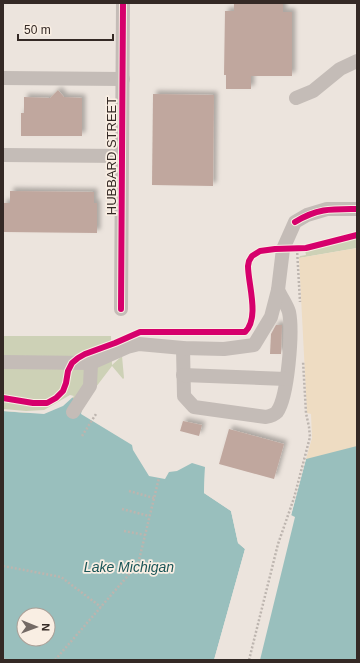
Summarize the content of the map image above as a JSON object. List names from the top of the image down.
{
  "streets": {
    "street": ["HUBBARD STREET"]
  },
  "water": ["Lake Michigan"],
  "scale_bar": "50 m",
  "north": "right"
}
